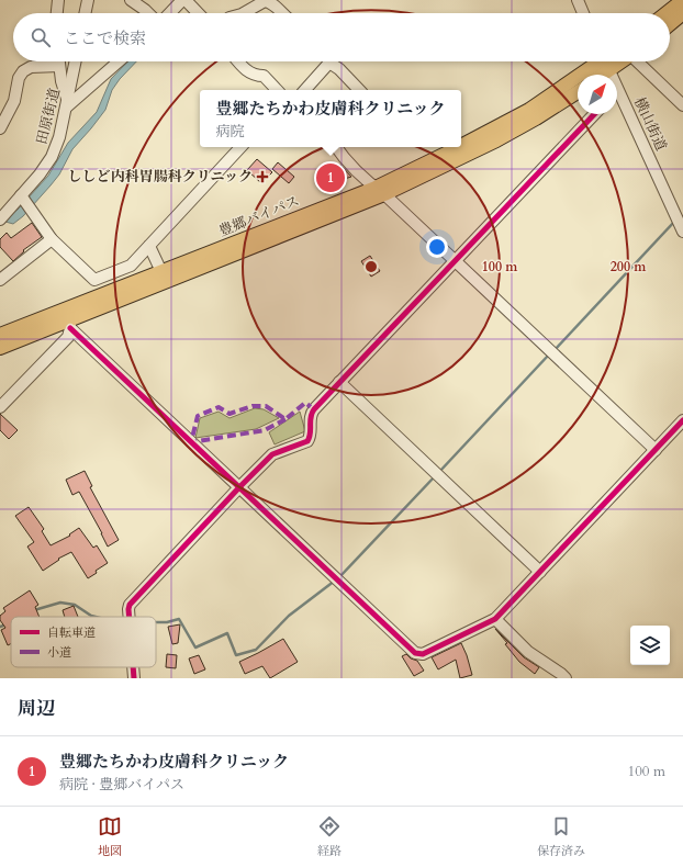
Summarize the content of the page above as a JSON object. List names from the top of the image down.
{
  "streets": {
    "main road": ["豊郷バイパス"],
    "street": ["田原街道", "横山街道"]
  },
  "places": {
    "health": ["ししど内科胃腸科クリニック"]
  },
  "legend": ["自転車道", "小道"],
  "north": "top right",
  "page": {
    "search": "ここで検索",
    "popup": ["豊郷たちかわ皮膚科クリニック", "病院"],
    "pins": "1",
    "heading": "周辺",
    "list": [
      {
        "mark": "1",
        "name": "豊郷たちかわ皮膚科クリニック",
        "note": "病院 · 豊郷バイパス",
        "value": "100 m"
      }
    ],
    "nav": ["地図", "経路", "保存済み"]
  },
  "rings": ["100 m", "200 m"]
}
